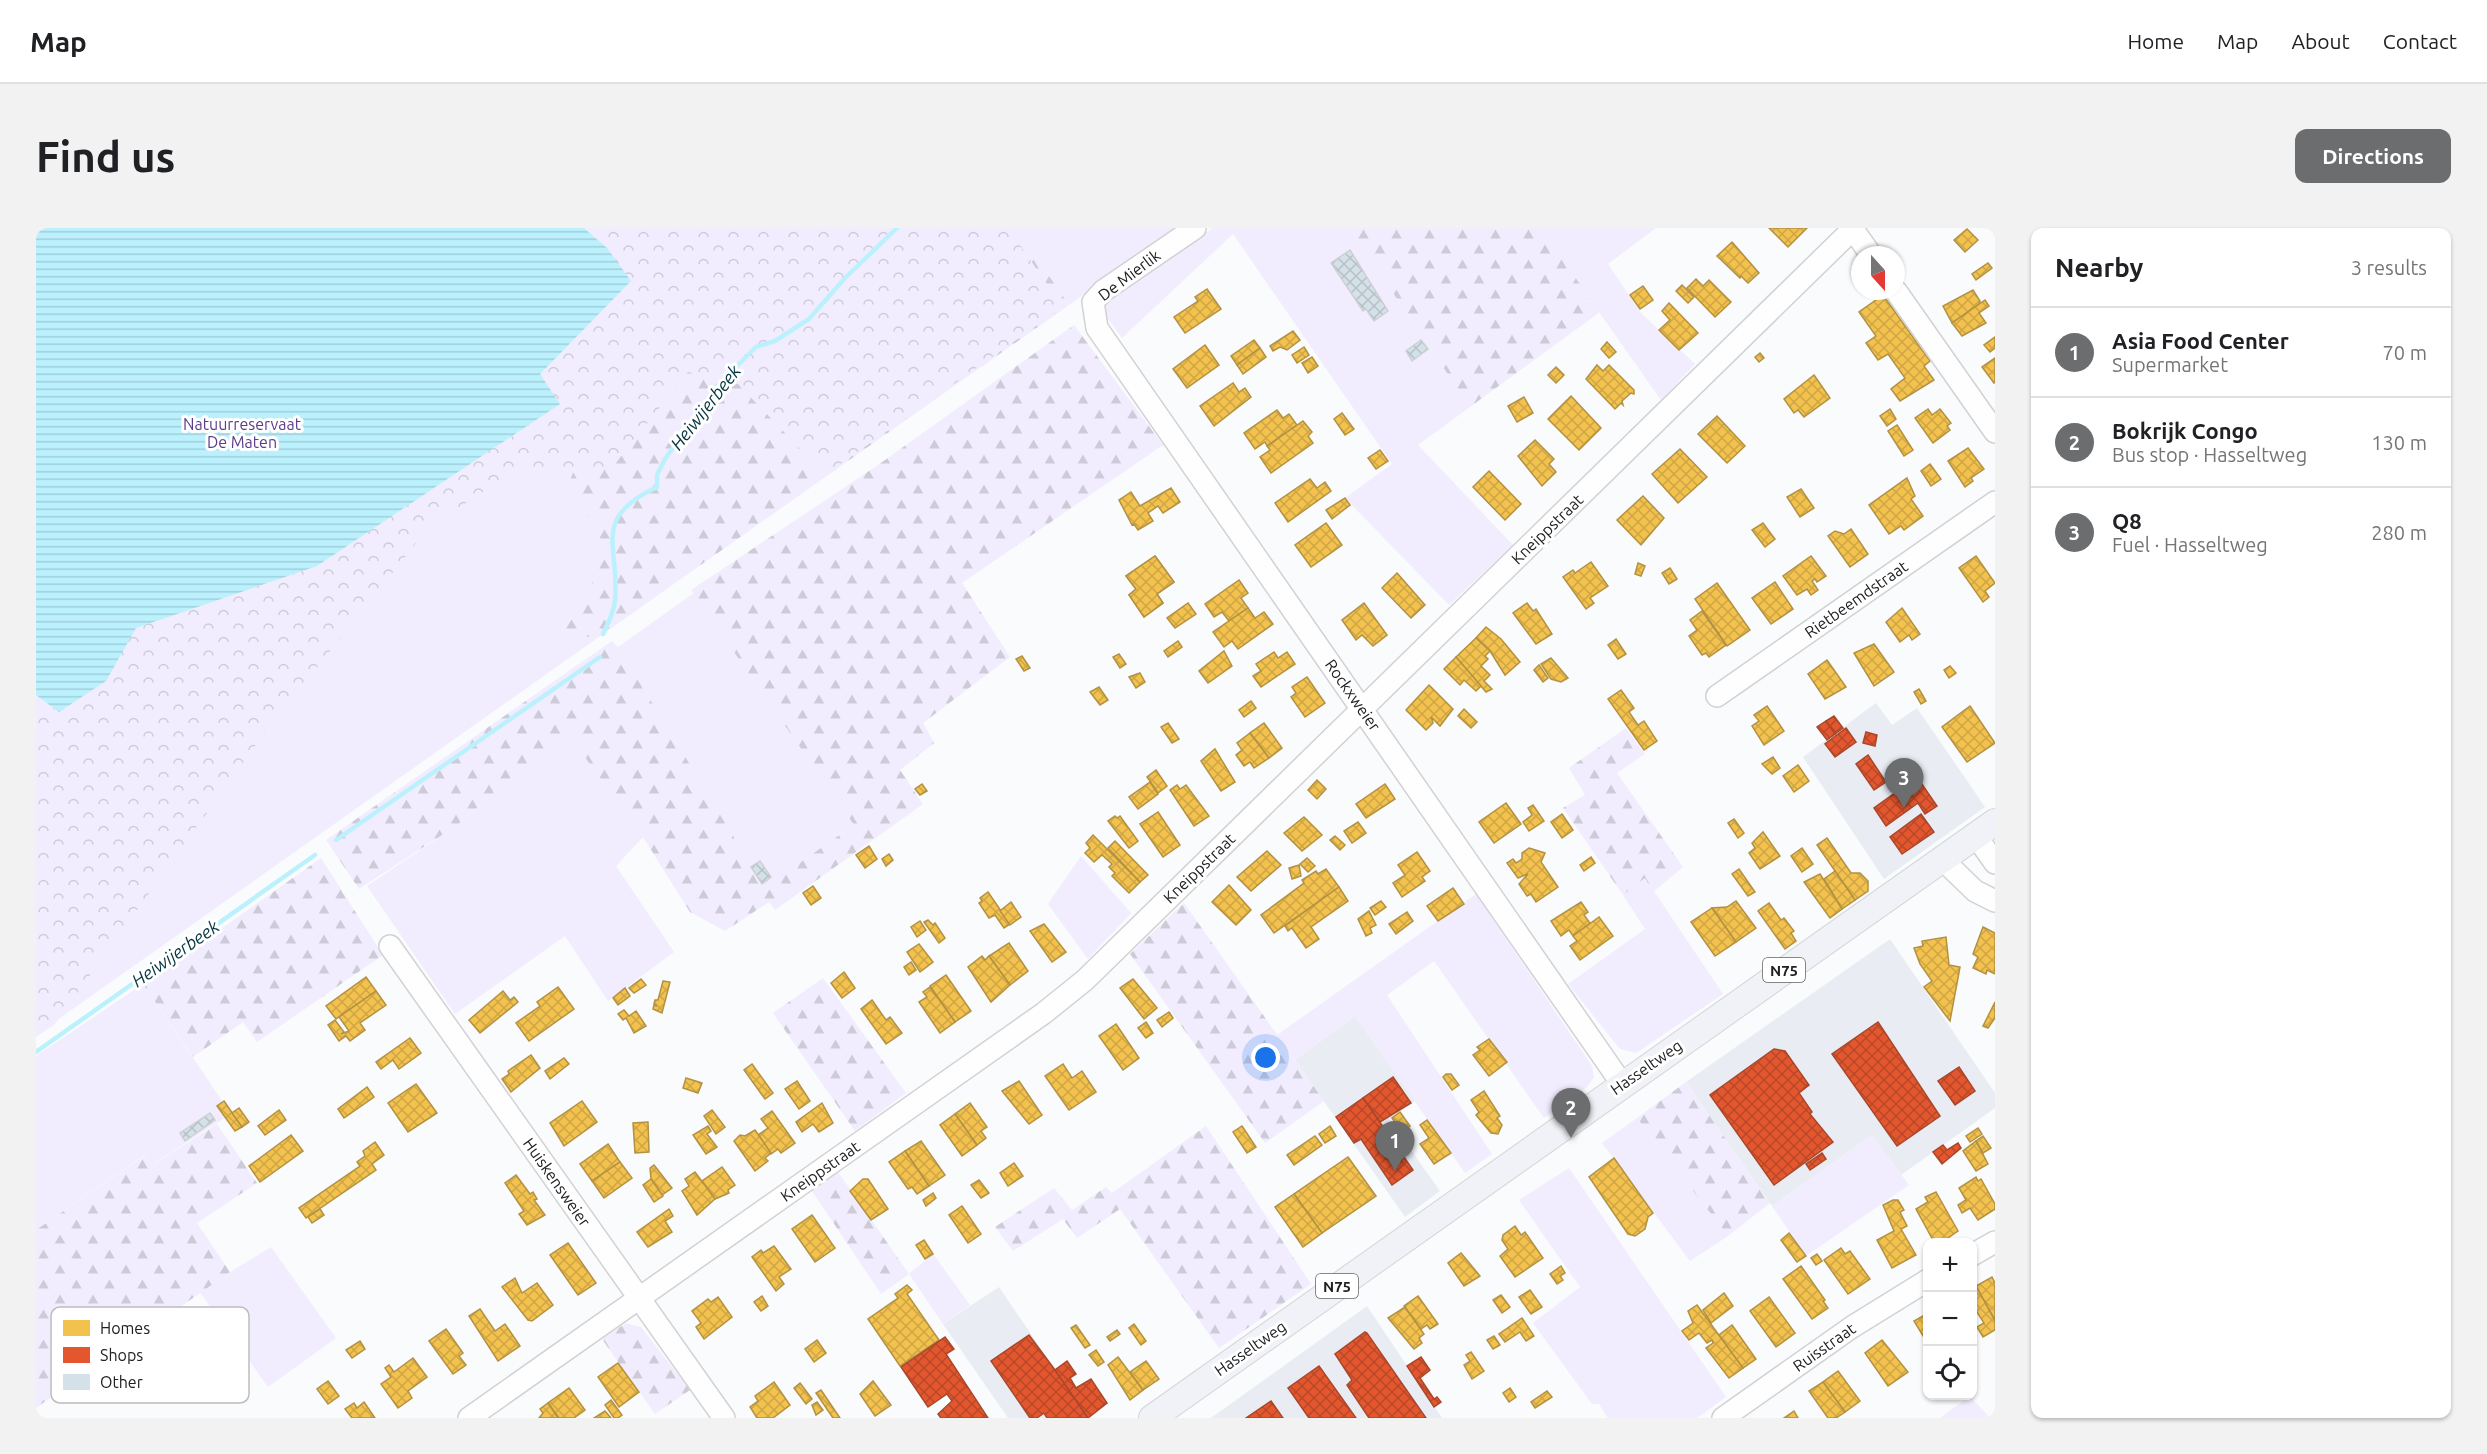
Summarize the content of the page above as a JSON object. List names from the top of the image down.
{
  "streets": {
    "main road": ["N75", "Hasseltweg"],
    "street": [
      "De Mierlik",
      "Kneippstraat",
      "Rietbeemdstraat",
      "Rockxweier",
      "Huiskensweier",
      "Ruisstraat"
    ]
  },
  "crossings": [
    ["De Mierlik", "Rockxweier"],
    ["Kneippstraat", "Rockxweier"],
    ["Kneippstraat", "Huiskensweier"],
    ["Rockxweier", "Hasseltweg"]
  ],
  "water": ["Heiwijerbeek"],
  "parks": ["Natuurreservaat De Maten"],
  "legend": ["Homes", "Shops", "Other"],
  "north": "bottom",
  "page": {
    "header": "Map",
    "nav": [
      "Home",
      "Map",
      "About",
      "Contact"
    ],
    "buttons": "Directions",
    "title": "Find us",
    "heading": ["Nearby", "3 results"],
    "list": [
      {
        "mark": "1",
        "name": "Asia Food Center",
        "note": "Supermarket",
        "value": "70 m"
      },
      {
        "mark": "2",
        "name": "Bokrijk Congo",
        "note": "Bus stop · Hasseltweg",
        "value": "130 m"
      },
      {
        "mark": "3",
        "name": "Q8",
        "note": "Fuel · Hasseltweg",
        "value": "280 m"
      }
    ],
    "pins": ["3", "2", "1"],
    "map_buttons": ["+", "−"]
  }
}
